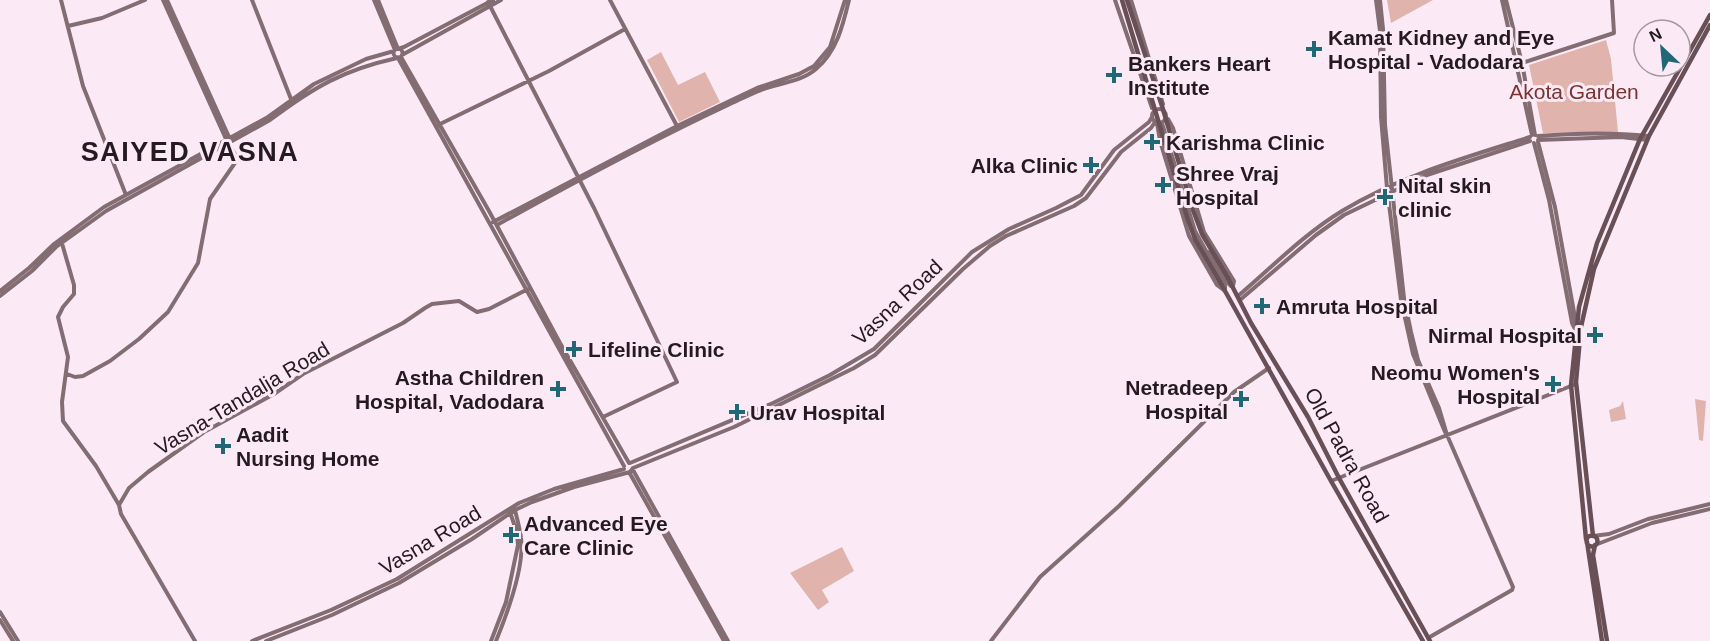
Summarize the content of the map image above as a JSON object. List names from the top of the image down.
{
  "streets": {
    "main road": ["Old Padra Road"],
    "street": ["Vasna Road", "Vasna-Tandalja Road"]
  },
  "districts": ["SAIYED VASNA"],
  "parks": ["Akota Garden"],
  "places": {
    "health": [
      "Kamat Kidney and Eye Hospital - Vadodara",
      "Bankers Heart Institute",
      "Karishma Clinic",
      "Alka Clinic",
      "Shree Vraj Hospital",
      "Nital skin clinic",
      "Amruta Hospital",
      "Nirmal Hospital",
      "Lifeline Clinic",
      "Neomu Women's Hospital",
      "Astha Children Hospital, Vadodara",
      "Netradeep Hospital",
      "Urav Hospital",
      "Aadit Nursing Home",
      "Advanced Eye Care Clinic"
    ]
  },
  "north": "top left"
}
